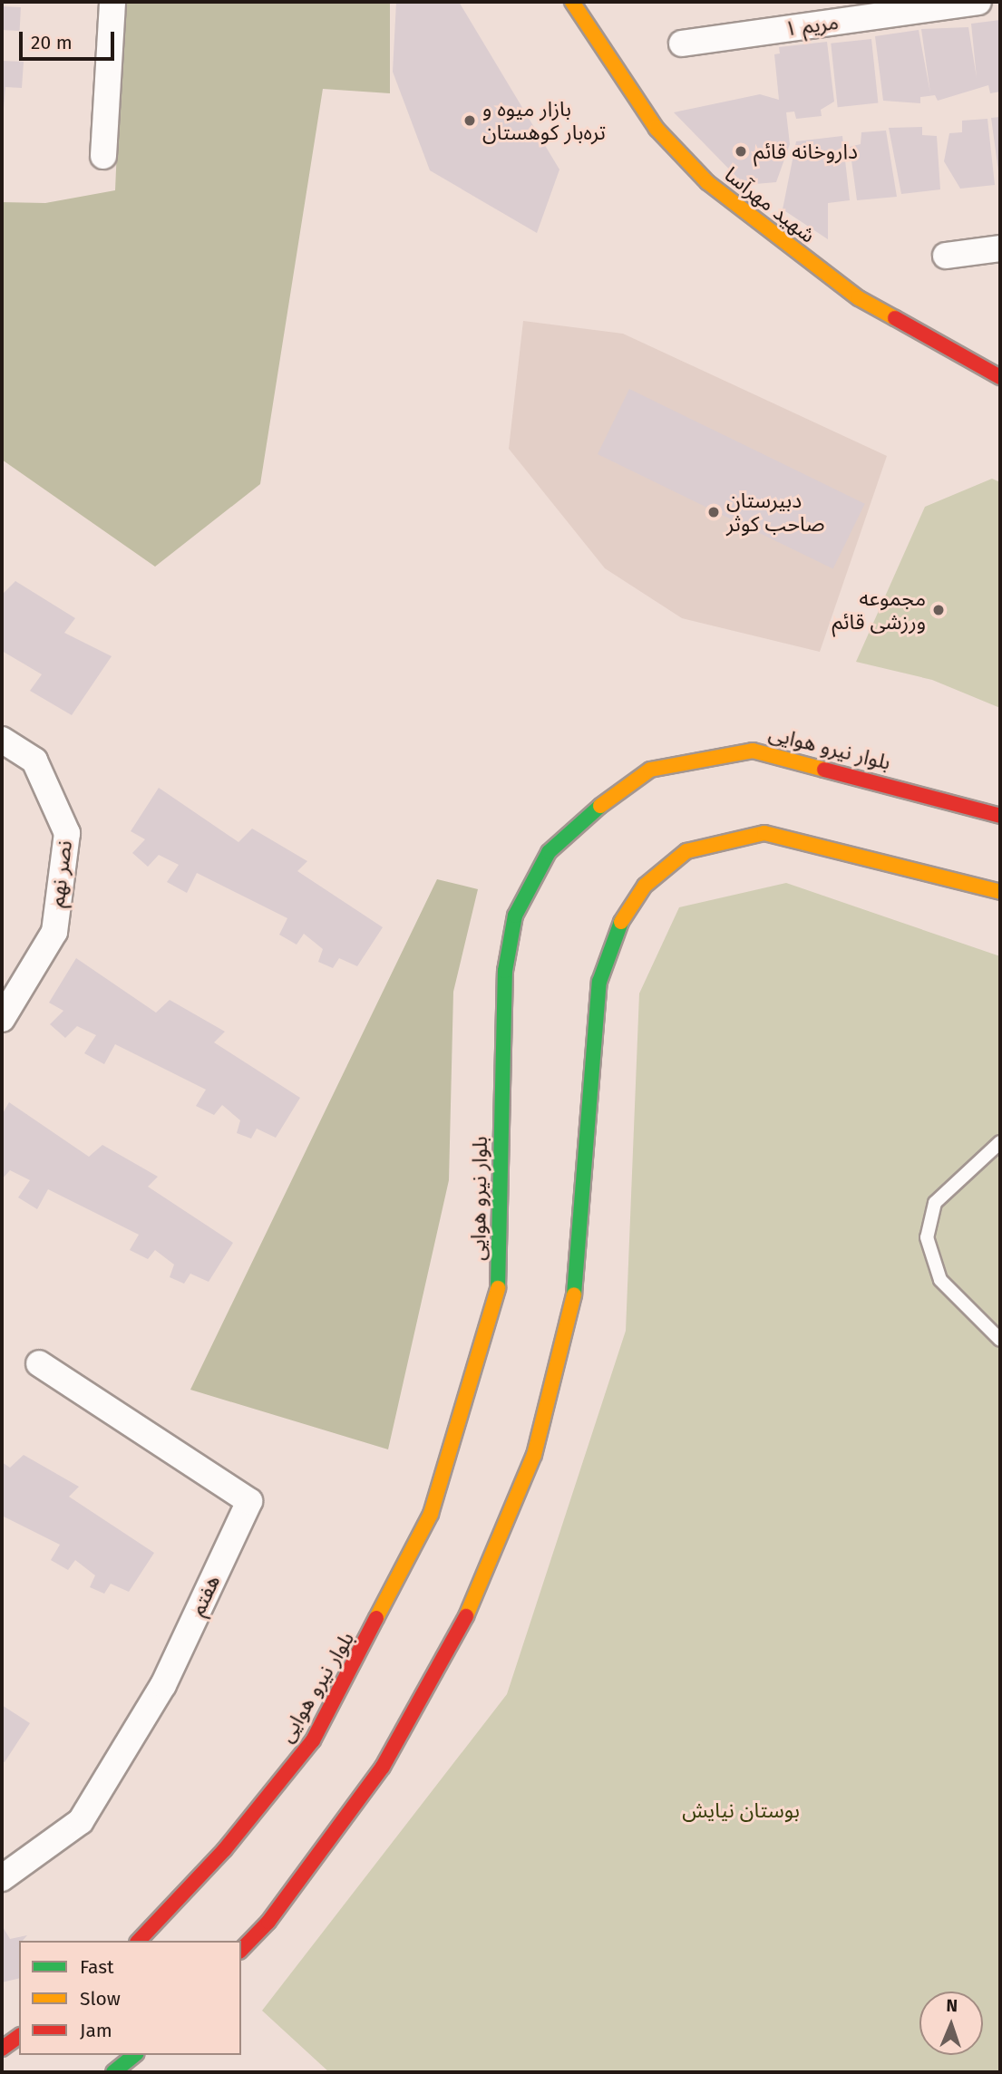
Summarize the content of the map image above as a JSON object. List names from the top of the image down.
{
  "streets": {
    "main road": ["شهید مهرآسا", "بلوار نیرو هوایی"],
    "street": ["مریم ۱", "نصر نهم", "هفتم"]
  },
  "parks": ["بوستان نیایش"],
  "places": [
    "بازار میوه و تره‌بار کوهستان",
    "داروخانه قائم",
    "دبيرستان صاحب كوثر",
    "مجموعه ورزشی قائم"
  ],
  "legend": ["Fast", "Slow", "Jam"],
  "scale_bar": "20 m",
  "north": "top"
}
